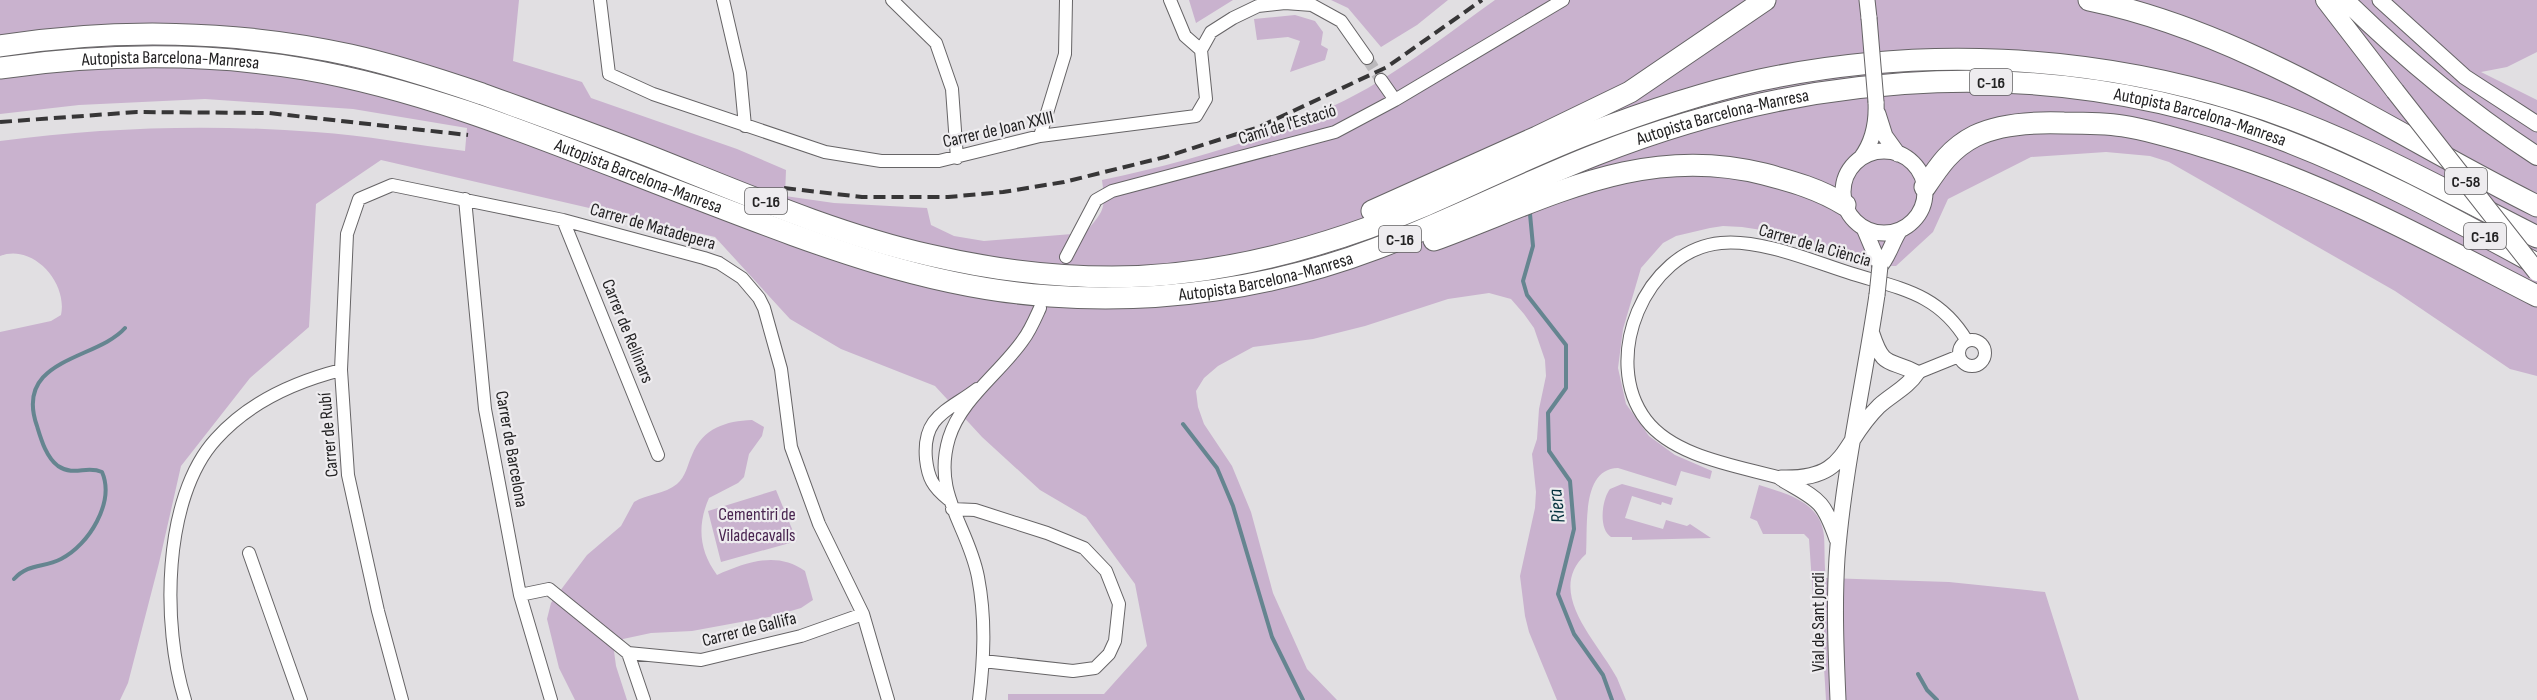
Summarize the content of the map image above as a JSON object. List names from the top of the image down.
{
  "streets": {
    "highway": ["Autopista Barcelona-Manresa", "C-16"],
    "main road": ["C-58"],
    "street": [
      "Camí de l'Estació",
      "Carrer de Joan XXIII",
      "Carrer de Matadepera",
      "Carrer de la Ciència",
      "Carrer de Rellinars",
      "Carrer de Rubí",
      "Carrer de Barcelona",
      "Vial de Sant Jordi",
      "Carrer de Gallifa"
    ]
  },
  "crossings": [
    ["Carrer de Matadepera", "Carrer de Rellinars"],
    ["Carrer de Matadepera", "Carrer de Rubí"],
    ["Carrer de Matadepera", "Carrer de Barcelona"],
    ["Carrer de Matadepera", "Carrer de Gallifa"]
  ],
  "water": ["Riera"],
  "parks": ["Cementiri de Viladecavalls"]
}
